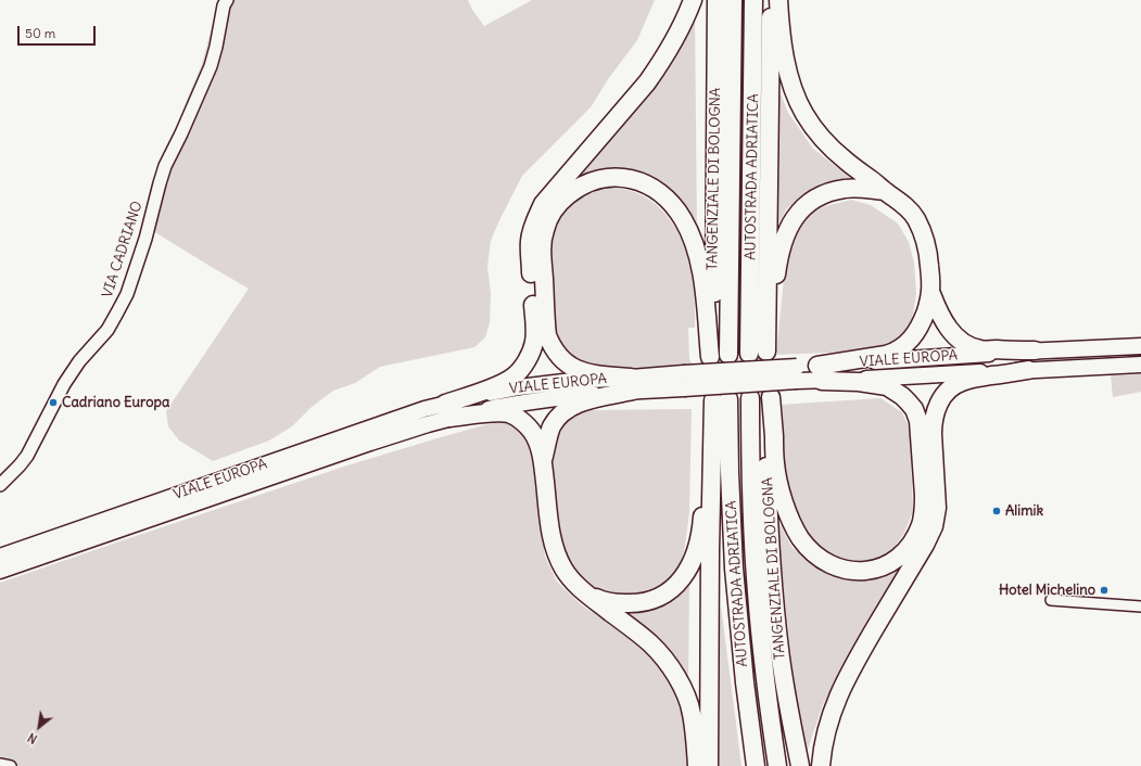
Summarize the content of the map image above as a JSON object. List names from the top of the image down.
{
  "streets": {
    "highway": ["AUTOSTRADA ADRIATICA", "TANGENZIALE DI BOLOGNA"],
    "main road": ["VIALE EUROPA"],
    "street": ["VIA CADRIANO"]
  },
  "crossings": [
    ["AUTOSTRADA ADRIATICA", "TANGENZIALE DI BOLOGNA"]
  ],
  "places": ["Cadriano Europa", "Alimik", "Hotel Michelino"],
  "scale_bar": "50 m",
  "north": "bottom left"
}
